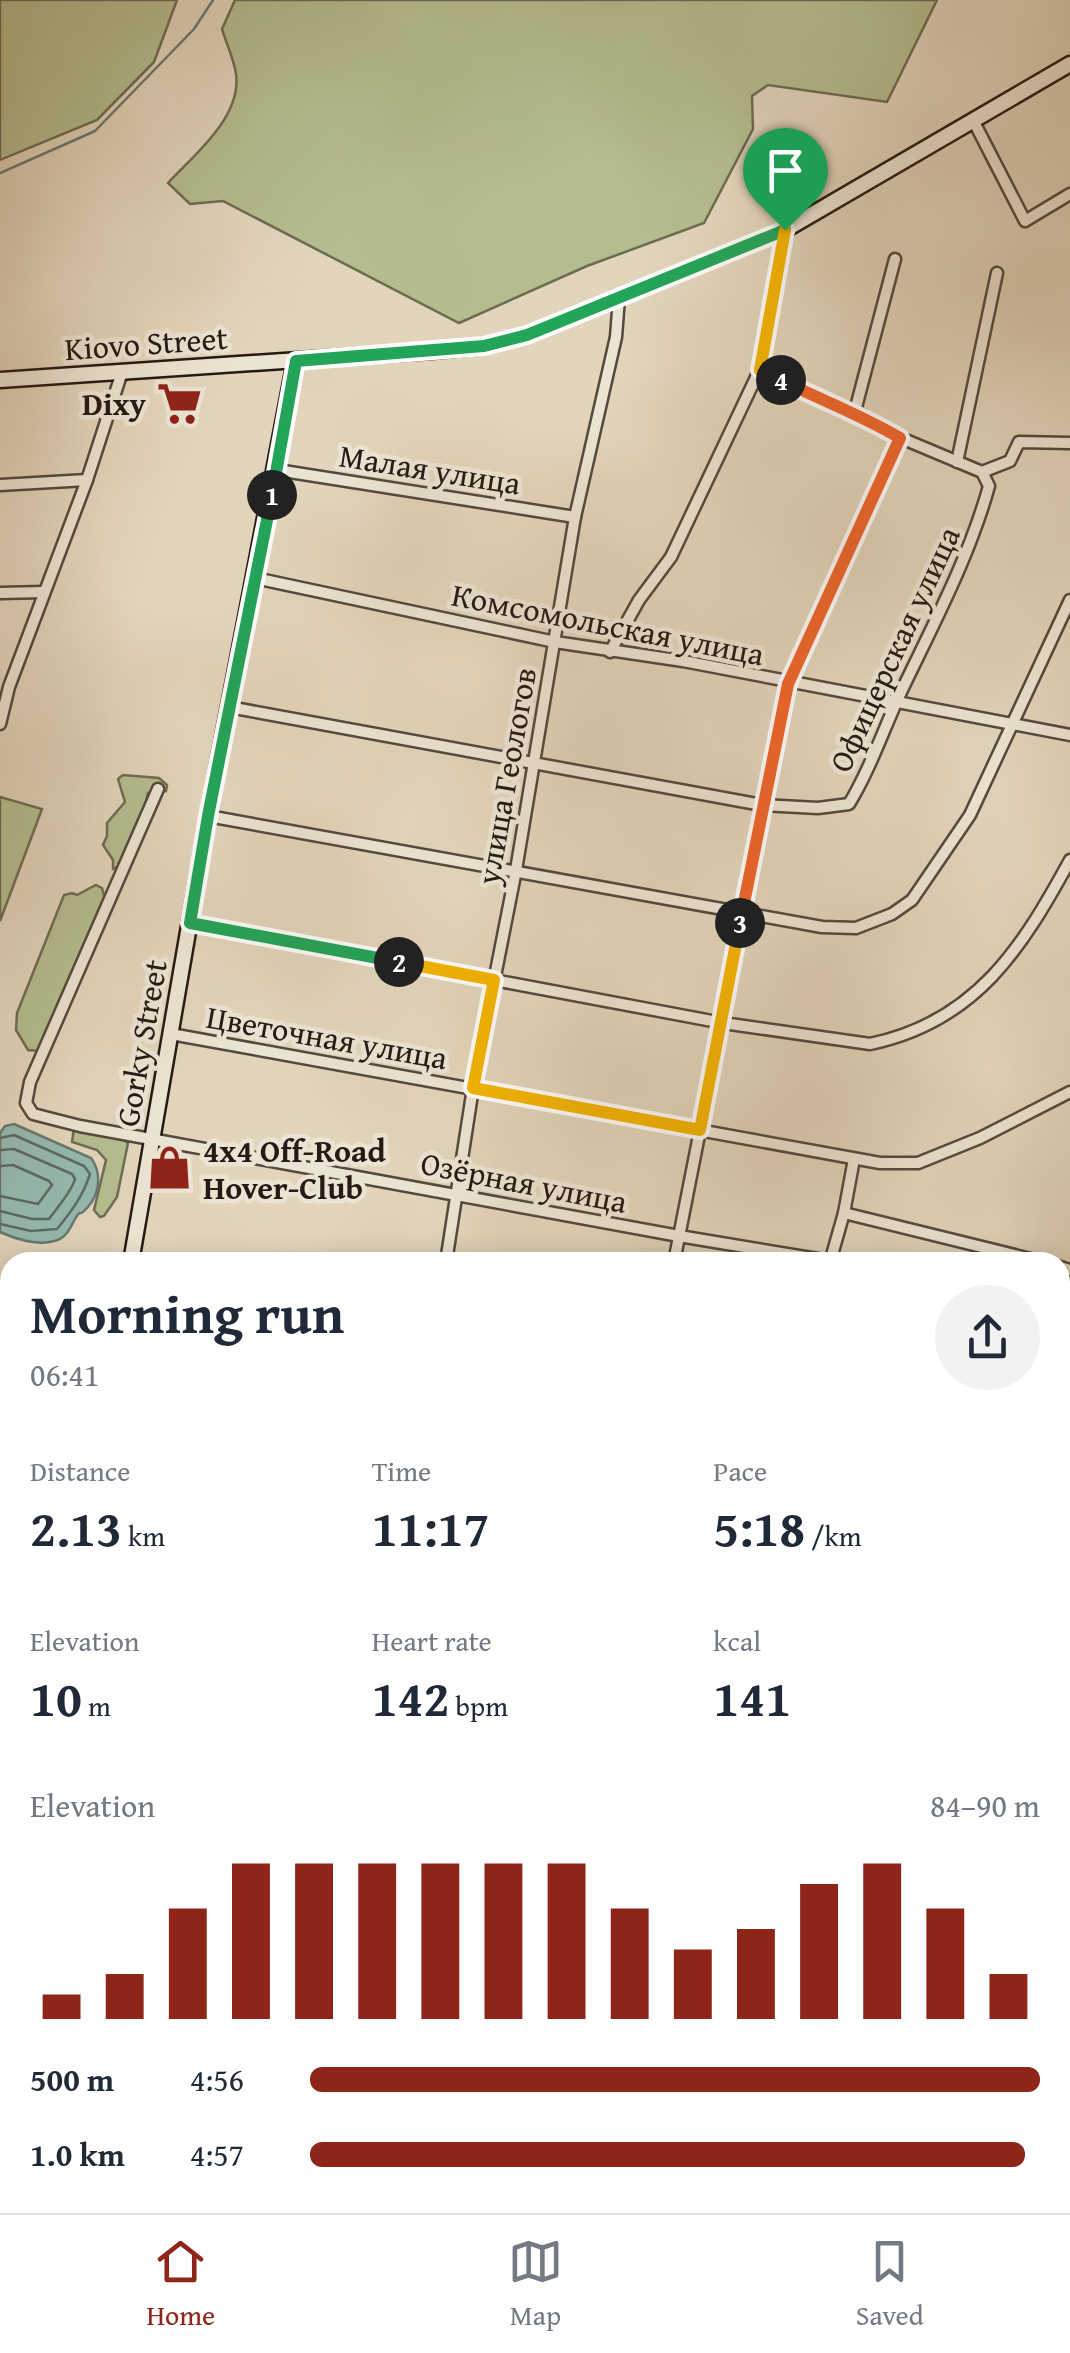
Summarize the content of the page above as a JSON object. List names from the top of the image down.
{
  "streets": {
    "main road": ["Kiovo Street", "Gorky Street"],
    "street": [
      "Малая улица",
      "Комсомольская улица",
      "Офицерская улица",
      "улица Геологов",
      "Цветочная улица",
      "Озёрная улица"
    ]
  },
  "crossings": [
    ["Kiovo Street", "улица Геологов"],
    ["Kiovo Street", "Gorky Street"],
    ["Малая улица", "улица Геологов"],
    ["Малая улица", "Gorky Street"],
    ["Комсомольская улица", "Офицерская улица"],
    ["Комсомольская улица", "улица Геологов"],
    ["Комсомольская улица", "Gorky Street"],
    ["улица Геологов", "Цветочная улица"],
    ["улица Геологов", "Озёрная улица"],
    ["Цветочная улица", "Gorky Street"],
    ["Gorky Street", "Озёрная улица"]
  ],
  "places": {
    "supermarket": ["Dixy"],
    "shop": ["4x4 Off-Road Hover-Club"]
  },
  "page": {
    "pins": [
      "4",
      "1",
      "3",
      "2"
    ],
    "heading": ["Morning run", "06:41"],
    "stats": [
      ["Distance", "2.13 km"],
      ["Time", "11:17"],
      ["Pace", "5:18 /km"],
      ["Elevation", "10 m"],
      ["Heart rate", "142 bpm"],
      ["kcal", "141"]
    ],
    "chart": ["Elevation", "84–90 m"],
    "list": [
      {
        "name": "500 m",
        "note": "4:56"
      },
      {
        "name": "1.0 km",
        "note": "4:57"
      }
    ],
    "tabs": ["Home", "Map", "Saved"]
  }
}
